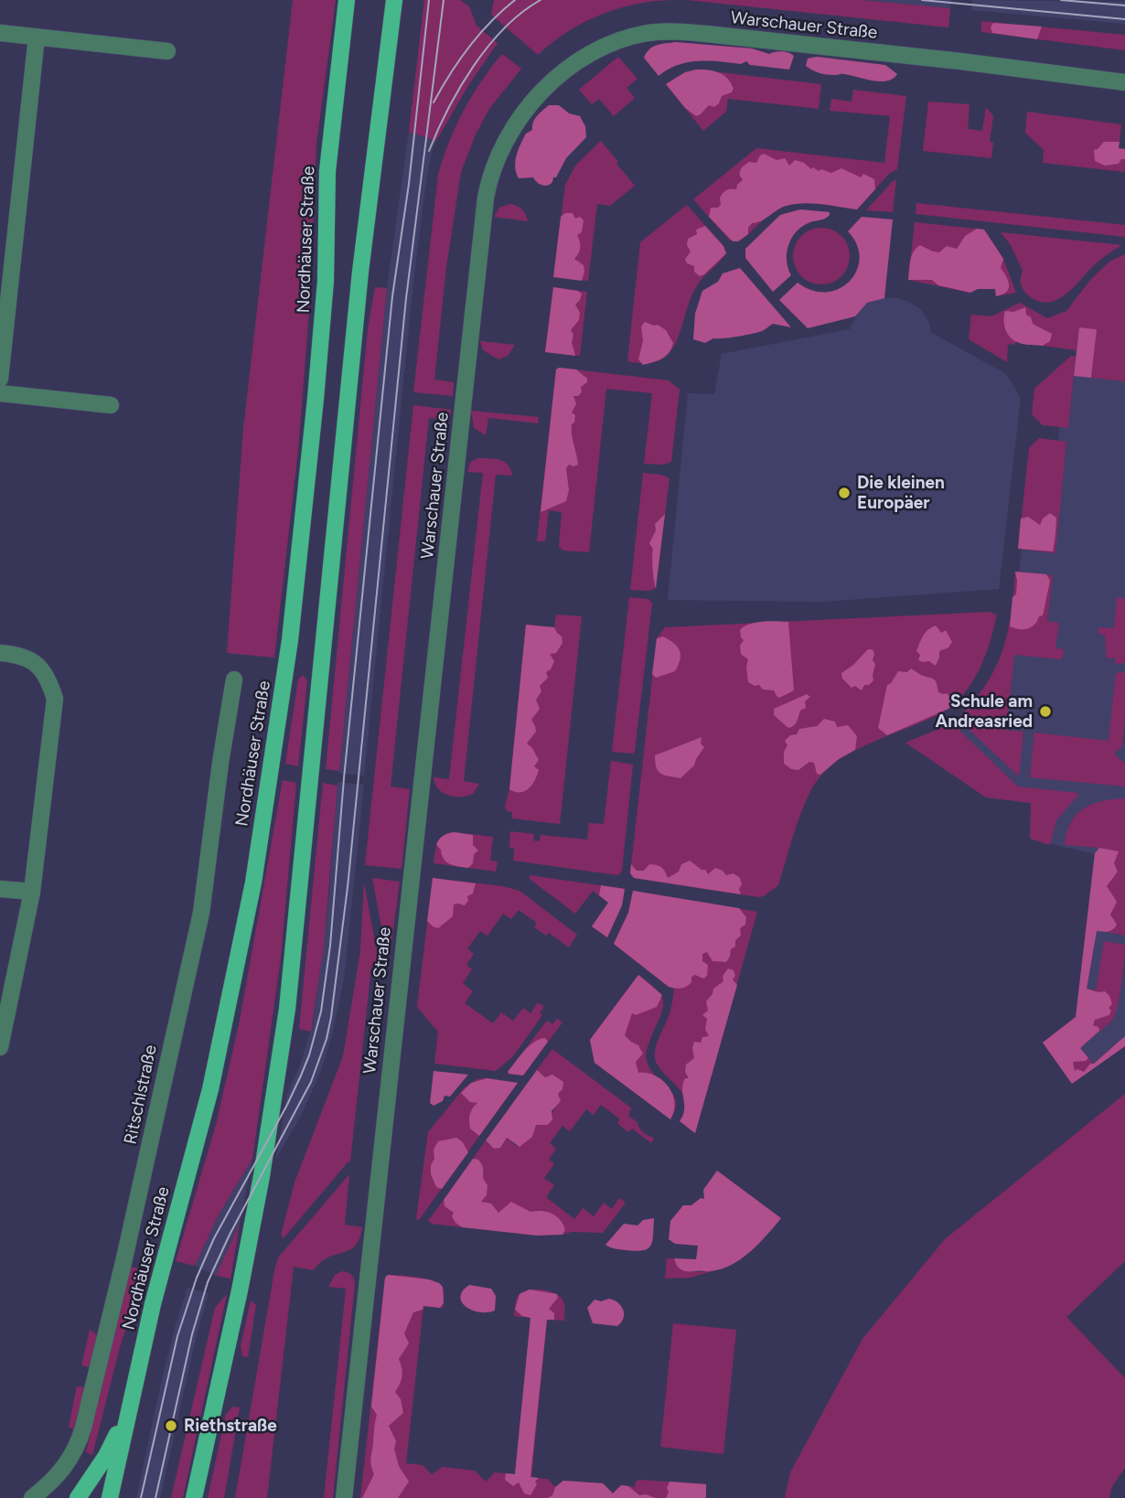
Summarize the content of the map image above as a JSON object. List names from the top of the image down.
{
  "streets": {
    "main road": ["Nordhäuser Straße"],
    "street": ["Warschauer Straße", "Ritschlstraße"]
  },
  "places": ["Die kleinen Europäer", "Schule am Andreasried", "Riethstraße"]
}
